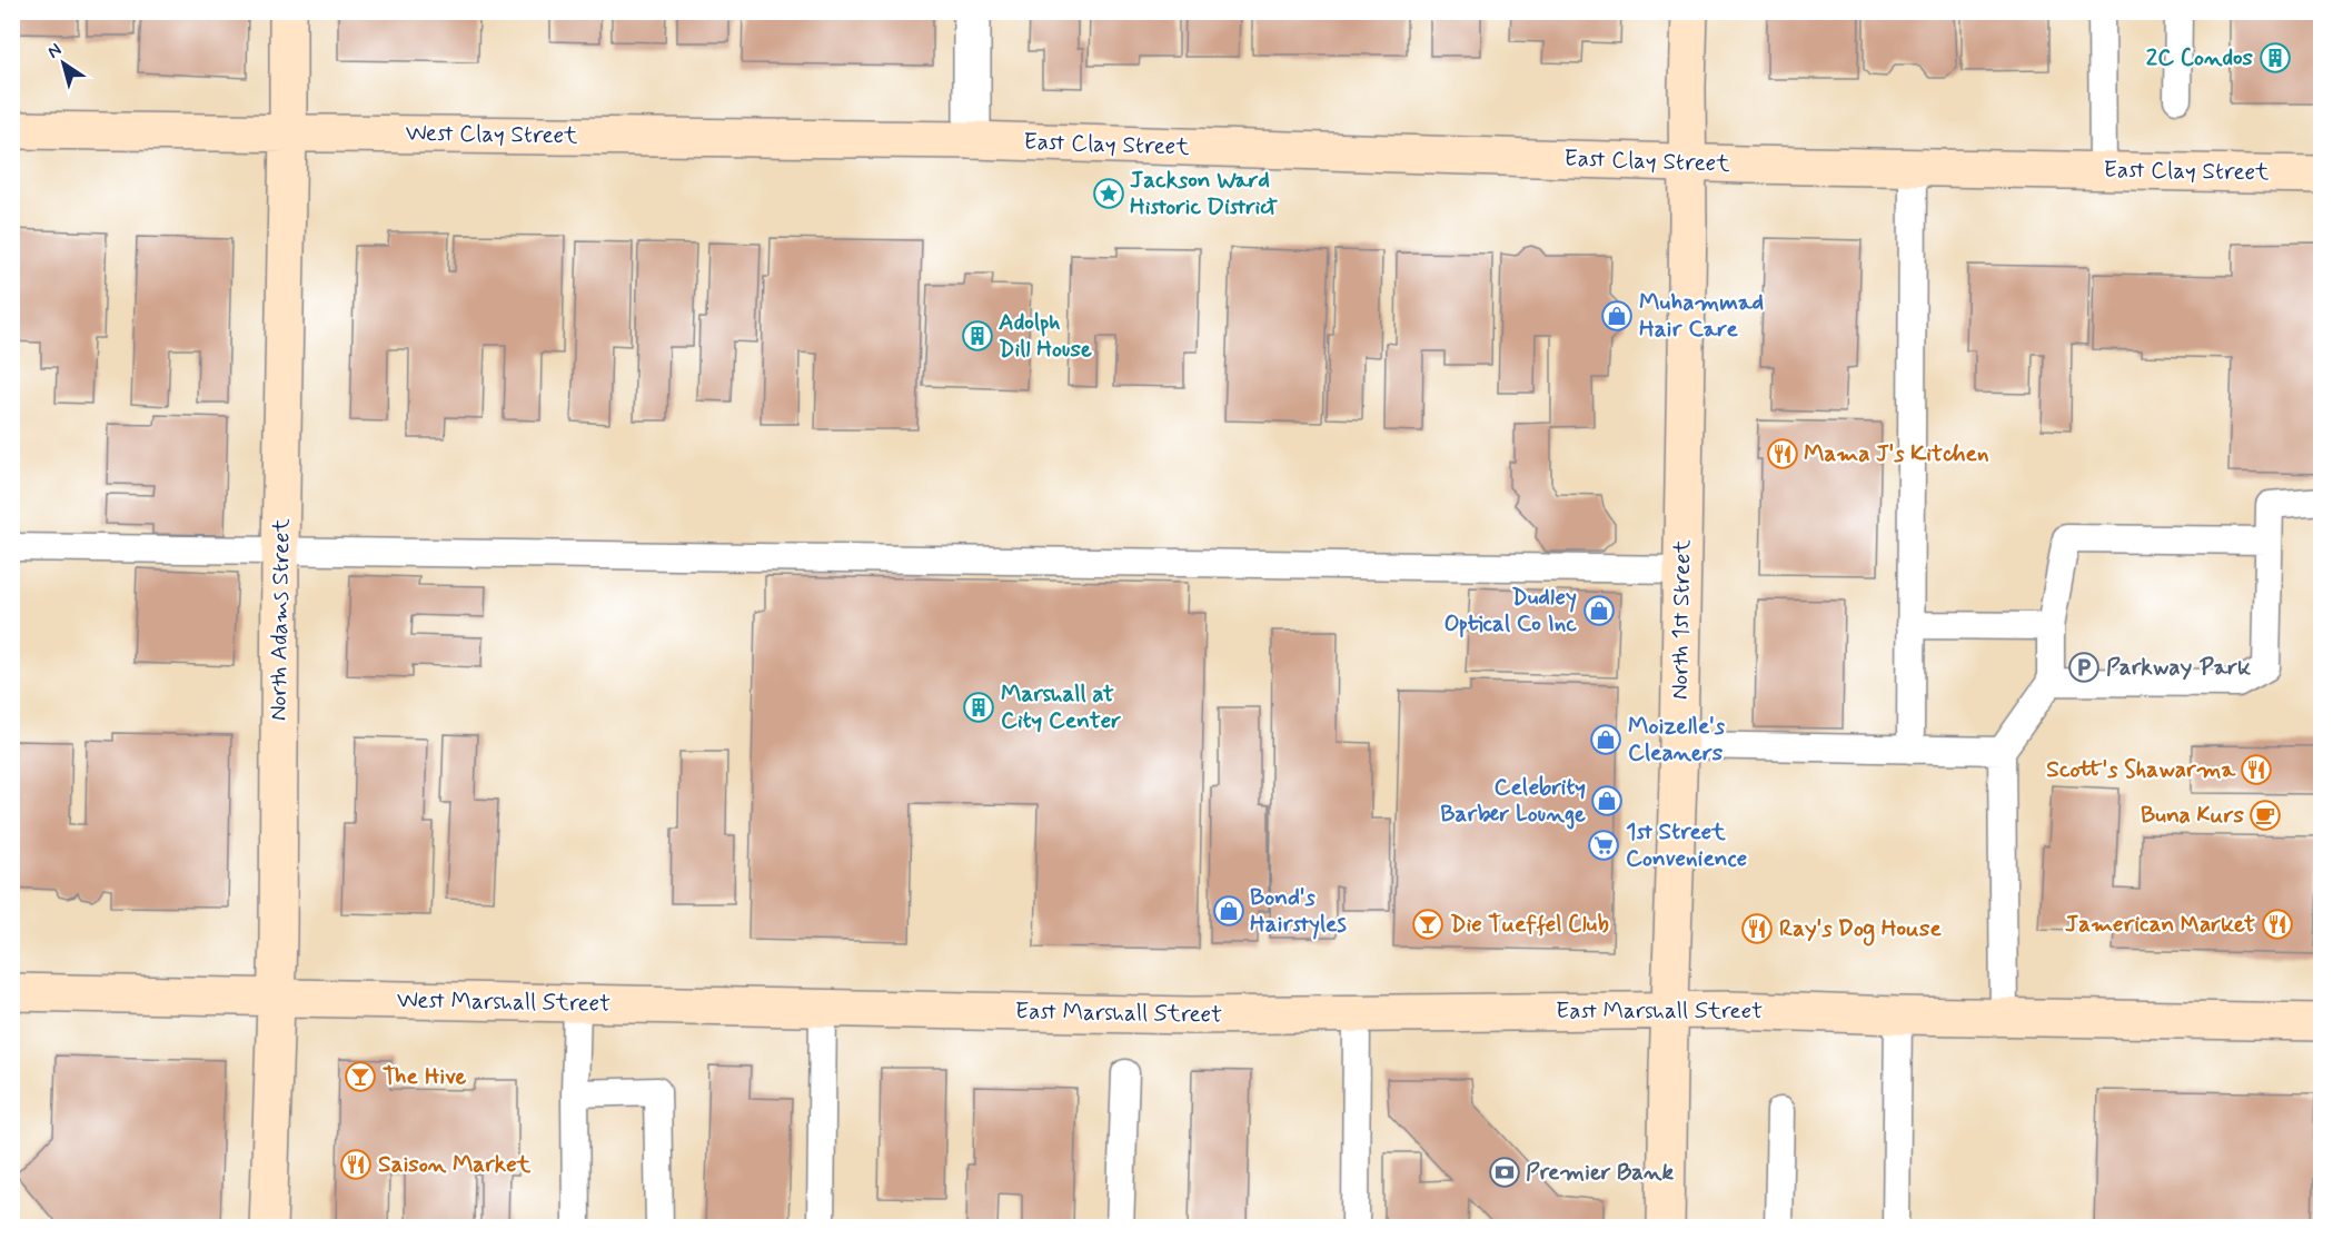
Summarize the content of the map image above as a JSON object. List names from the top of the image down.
{
  "streets": {
    "street": [
      "West Clay Street",
      "East Clay Street",
      "North Adams Street",
      "North 1st Street",
      "West Marshall Street",
      "East Marshall Street"
    ]
  },
  "crossings": [
    ["West Clay Street", "East Clay Street"],
    ["West Clay Street", "North Adams Street"],
    ["East Clay Street", "North 1st Street"],
    ["North Adams Street", "West Marshall Street"],
    ["North 1st Street", "East Marshall Street"],
    ["West Marshall Street", "East Marshall Street"]
  ],
  "places": {
    "building": ["2C Condos", "Adolph Dill House", "Marshall at City Center"],
    "place": ["Jackson Ward Historic District"],
    "shop": [
      "Muhammad Hair Care",
      "Dudley Optical Co Inc",
      "Moizelle's Cleaners",
      "Celebrity Barber Lounge",
      "Bond's Hairstyles"
    ],
    "restaurant": [
      "Mama J's Kitchen",
      "Scott's Shawarma",
      "Jamerican Market",
      "Ray's Dog House",
      "Saison Market"
    ],
    "parking": ["Parkway Park"],
    "cafe": ["Buna Kurs"],
    "supermarket": ["1st Street Convenience"],
    "bar": ["Die Tueffel Club", "The Hive"],
    "bank": ["Premier Bank"]
  },
  "north": "top left"
}
